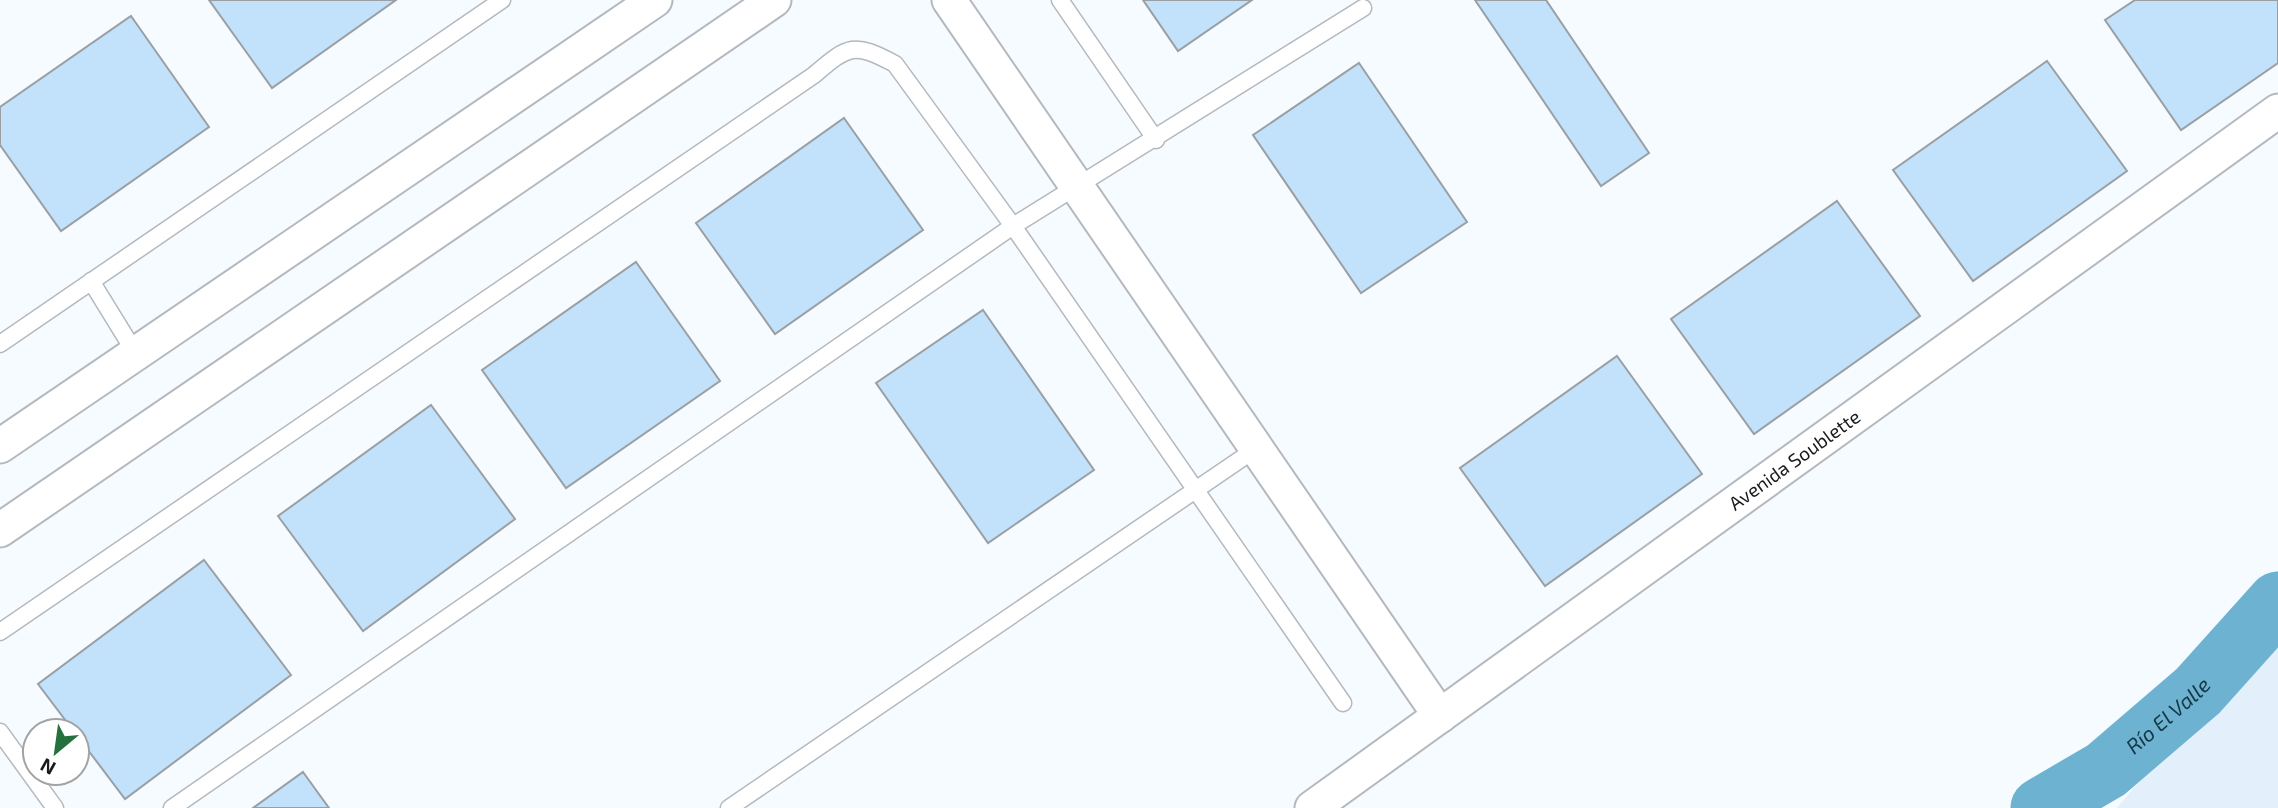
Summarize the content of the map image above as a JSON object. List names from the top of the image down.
{
  "streets": {
    "street": ["Avenida Soublette"]
  },
  "water": ["Río El Valle"],
  "north": "bottom left"
}
